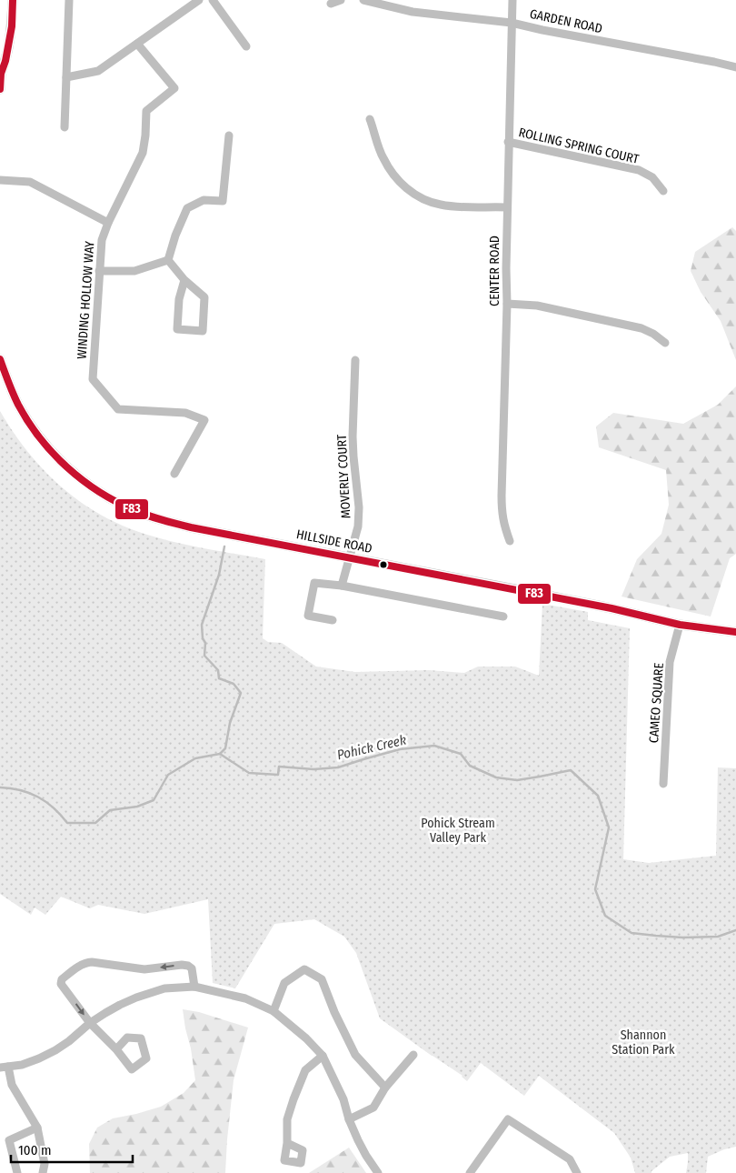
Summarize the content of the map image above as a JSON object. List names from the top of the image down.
{
  "streets": {
    "street": [
      "GARDEN ROAD",
      "ROLLING SPRING COURT",
      "CENTER ROAD",
      "WINDING HOLLOW WAY",
      "MOVERLY COURT",
      "HILLSIDE ROAD",
      "CAMEO SQUARE"
    ]
  },
  "crossings": [
    ["GARDEN ROAD", "CENTER ROAD"],
    ["ROLLING SPRING COURT", "CENTER ROAD"],
    ["MOVERLY COURT", "HILLSIDE ROAD"],
    ["HILLSIDE ROAD", "CAMEO SQUARE"]
  ],
  "water": ["Pohick Creek"],
  "parks": ["Pohick Stream Valley Park", "Shannon Station Park"],
  "lines": ["transit line F83"],
  "scale_bar": "100 m"
}
